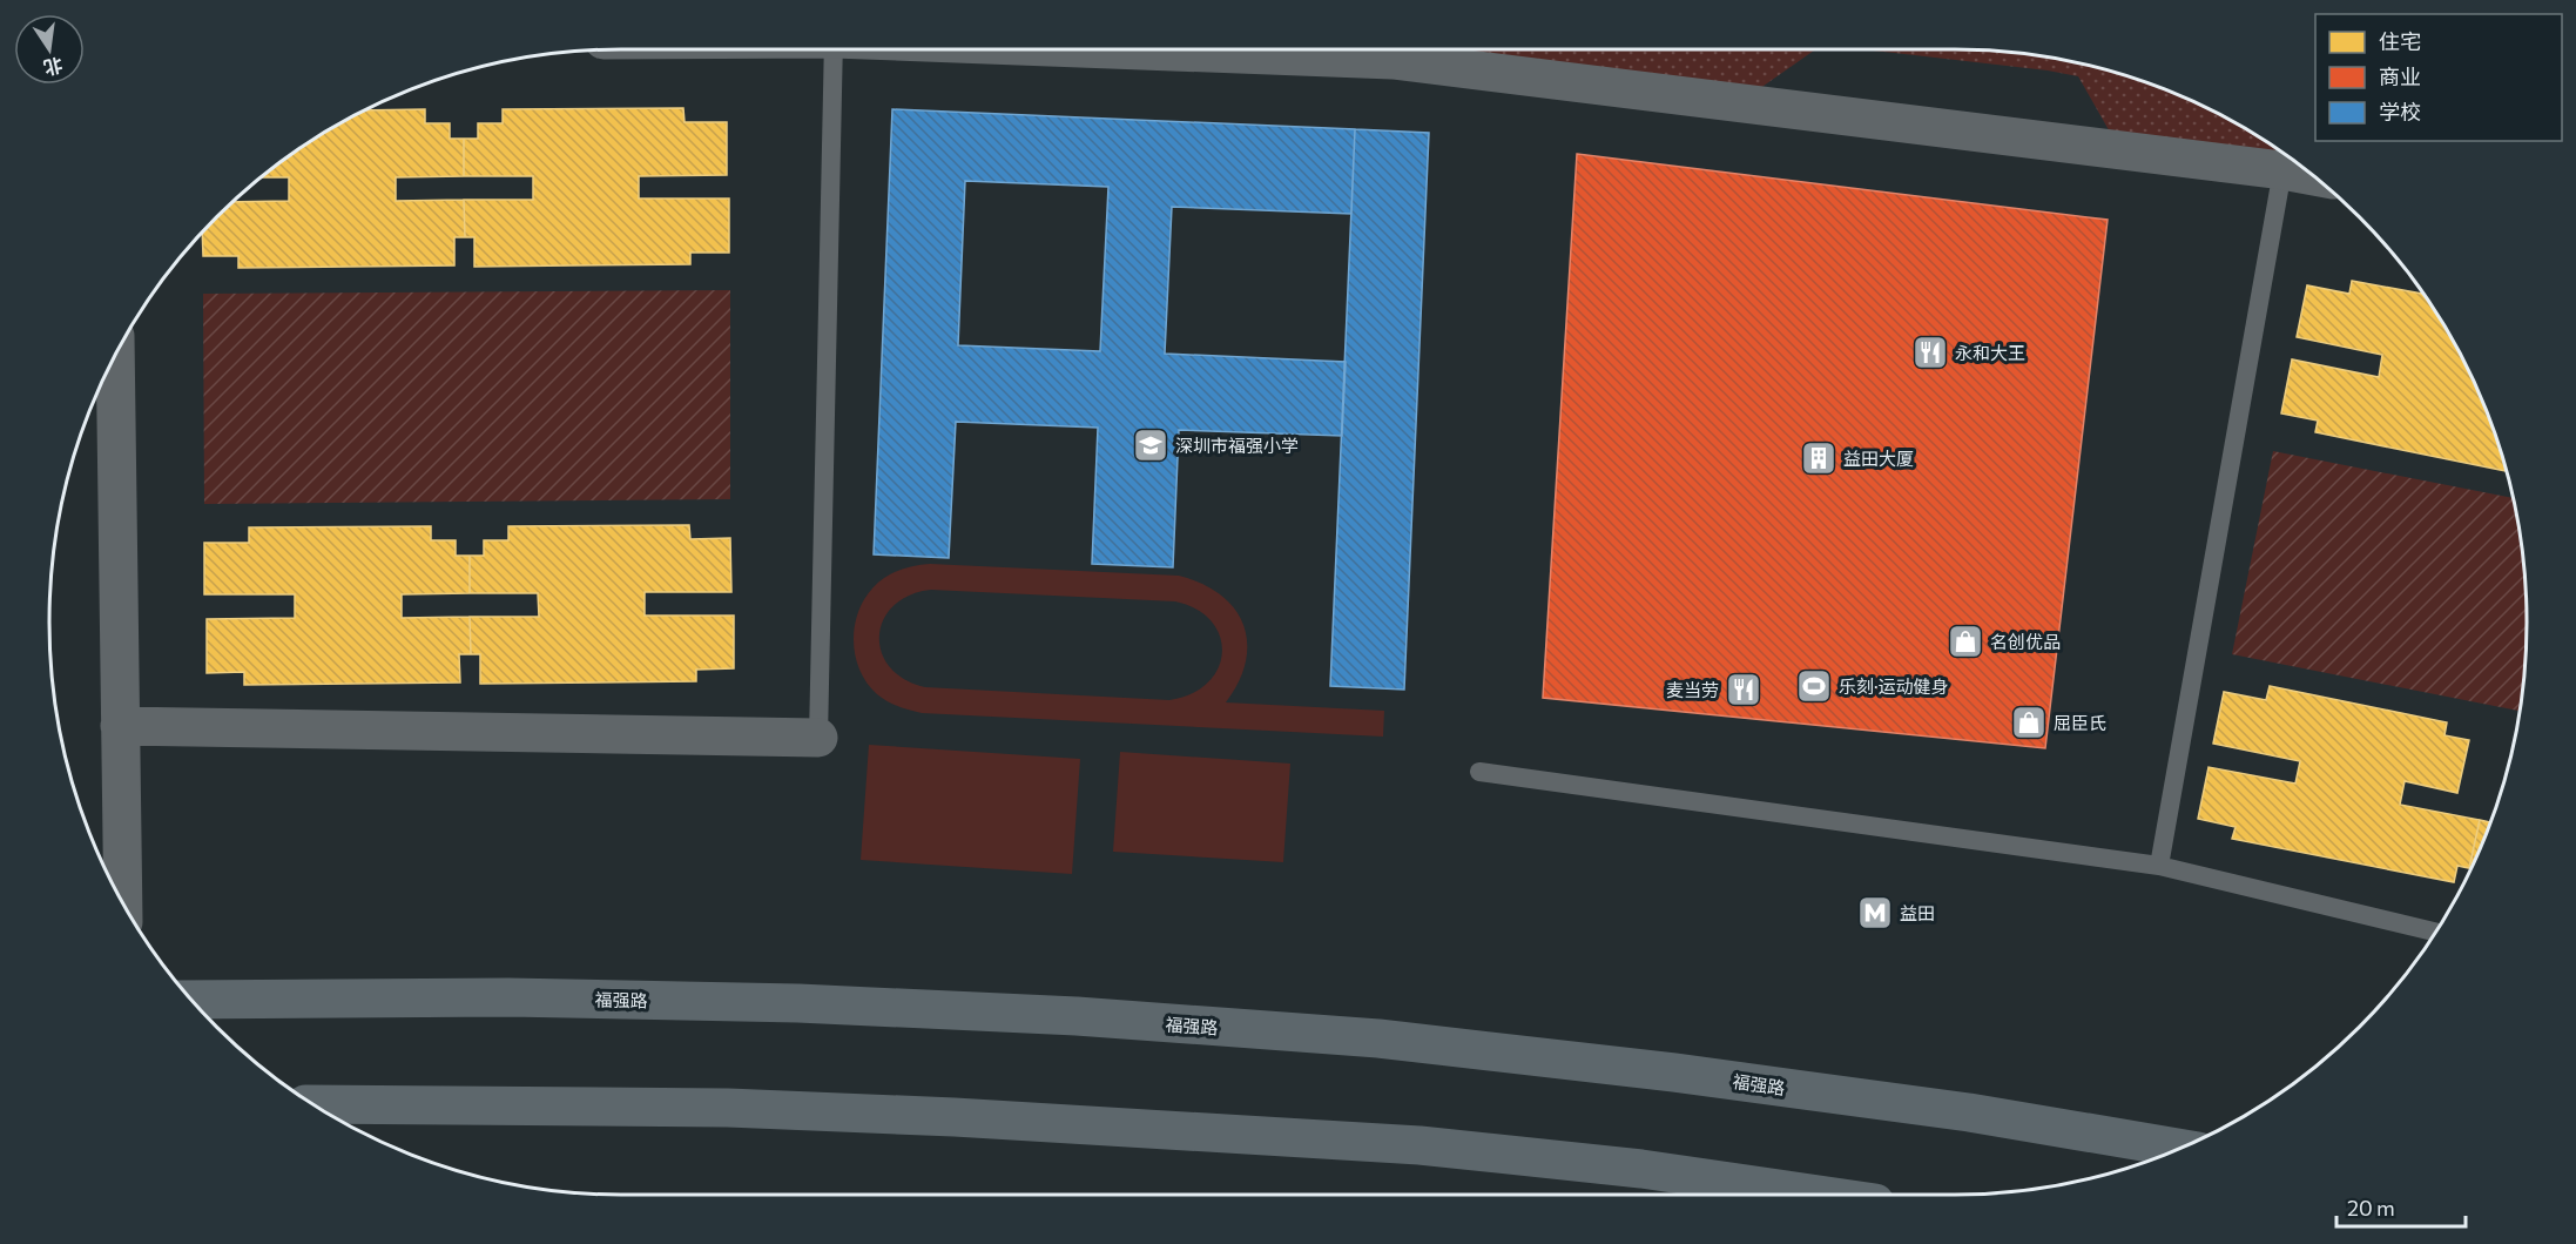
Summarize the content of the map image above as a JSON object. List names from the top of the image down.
{
  "streets": {
    "main road": ["福强路"]
  },
  "places": {
    "restaurant": ["永和大王", "麦当劳"],
    "school or university": ["深圳市福强小学"],
    "building": ["益田大厦"],
    "shop": ["名创优品", "屈臣氏"],
    "sports": ["乐刻·运动健身"],
    "metro station": ["益田"]
  },
  "legend": ["住宅", "商业", "学校"],
  "scale_bar": "20 m",
  "north": "bottom"
}
